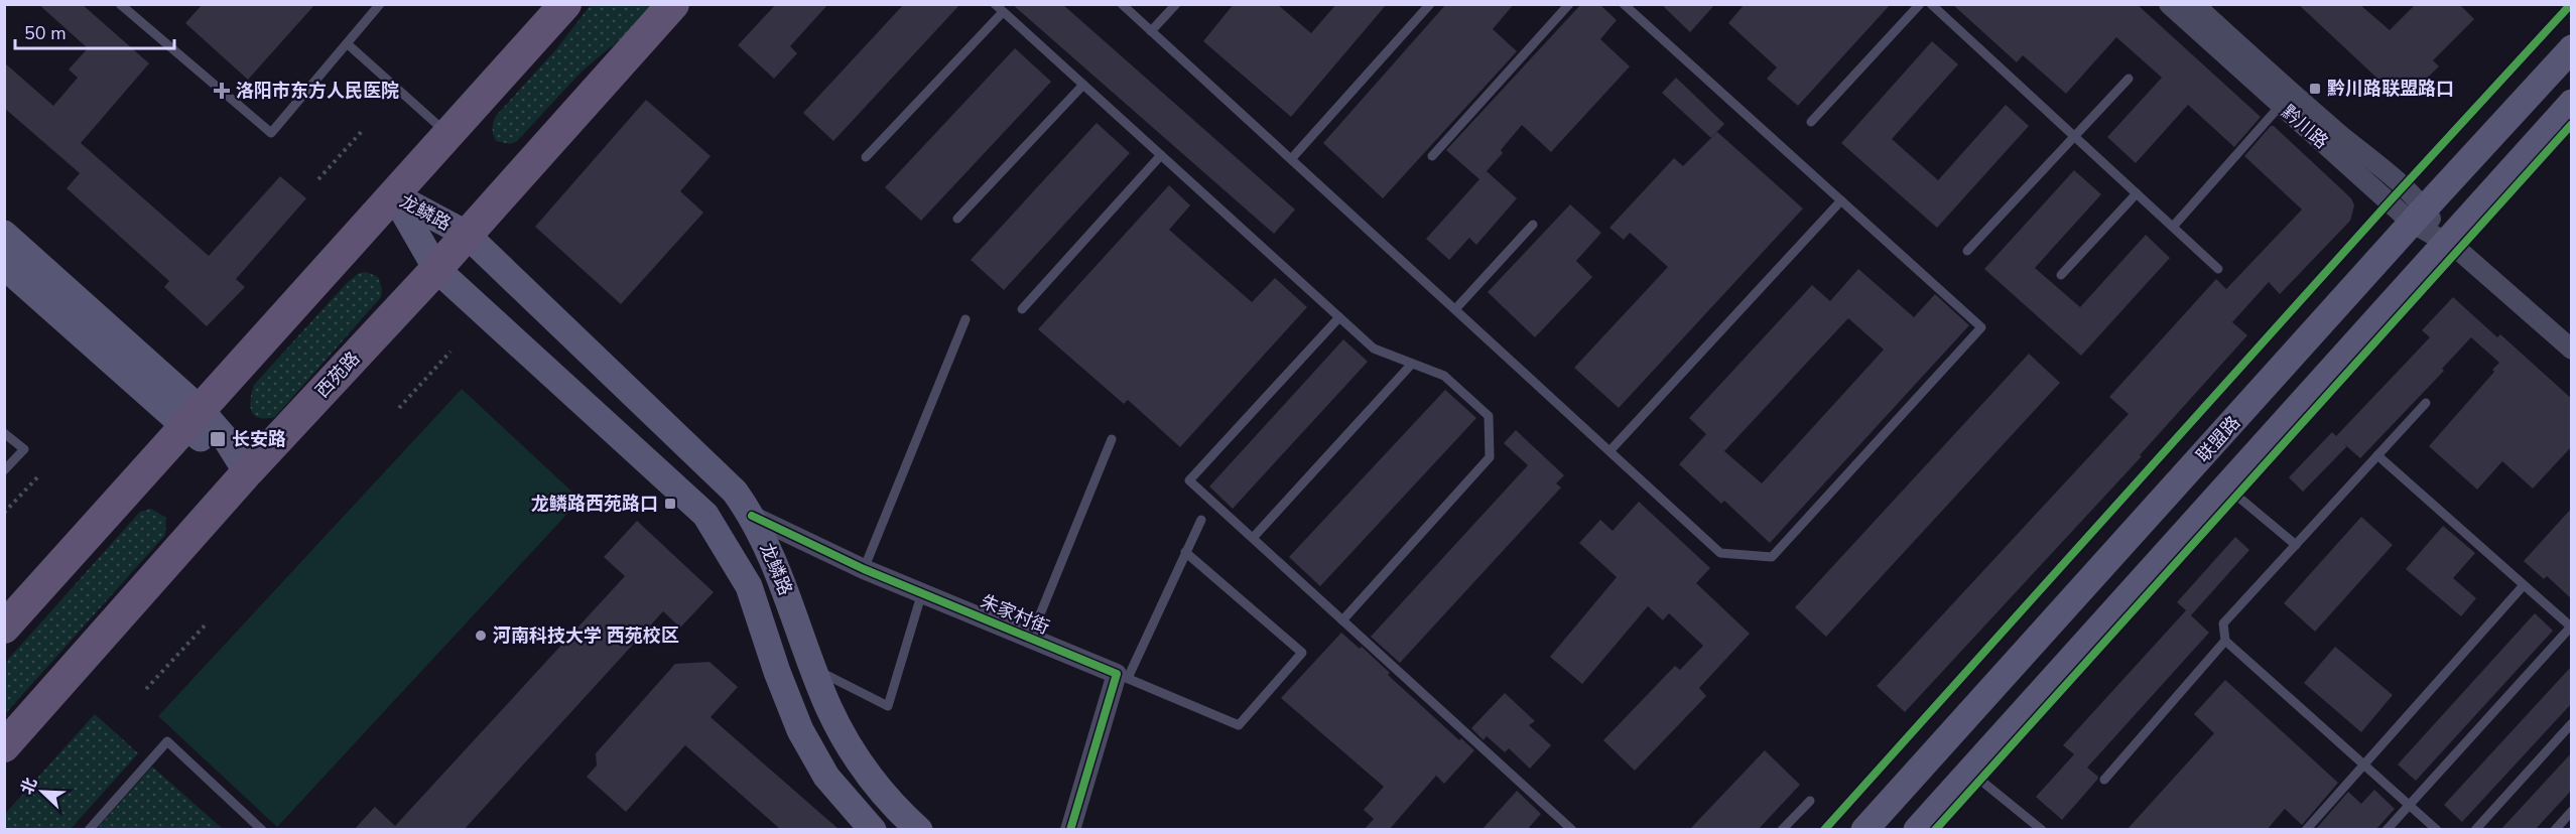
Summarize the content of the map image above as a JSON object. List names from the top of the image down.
{
  "streets": {
    "main road": ["龙鳞路", "西苑路", "联盟路"],
    "street": ["黔川路", "朱家村街"]
  },
  "crossings": [
    ["黔川路", "联盟路"],
    ["龙鳞路", "西苑路"],
    ["龙鳞路", "朱家村街"]
  ],
  "places": {
    "transit": ["黔川路联盟路口", "长安路", "龙鳞路西苑路口"],
    "health": ["洛阳市东方人民医院"],
    "other": ["河南科技大学 西苑校区"]
  },
  "scale_bar": "50 m",
  "north": "top left"
}
